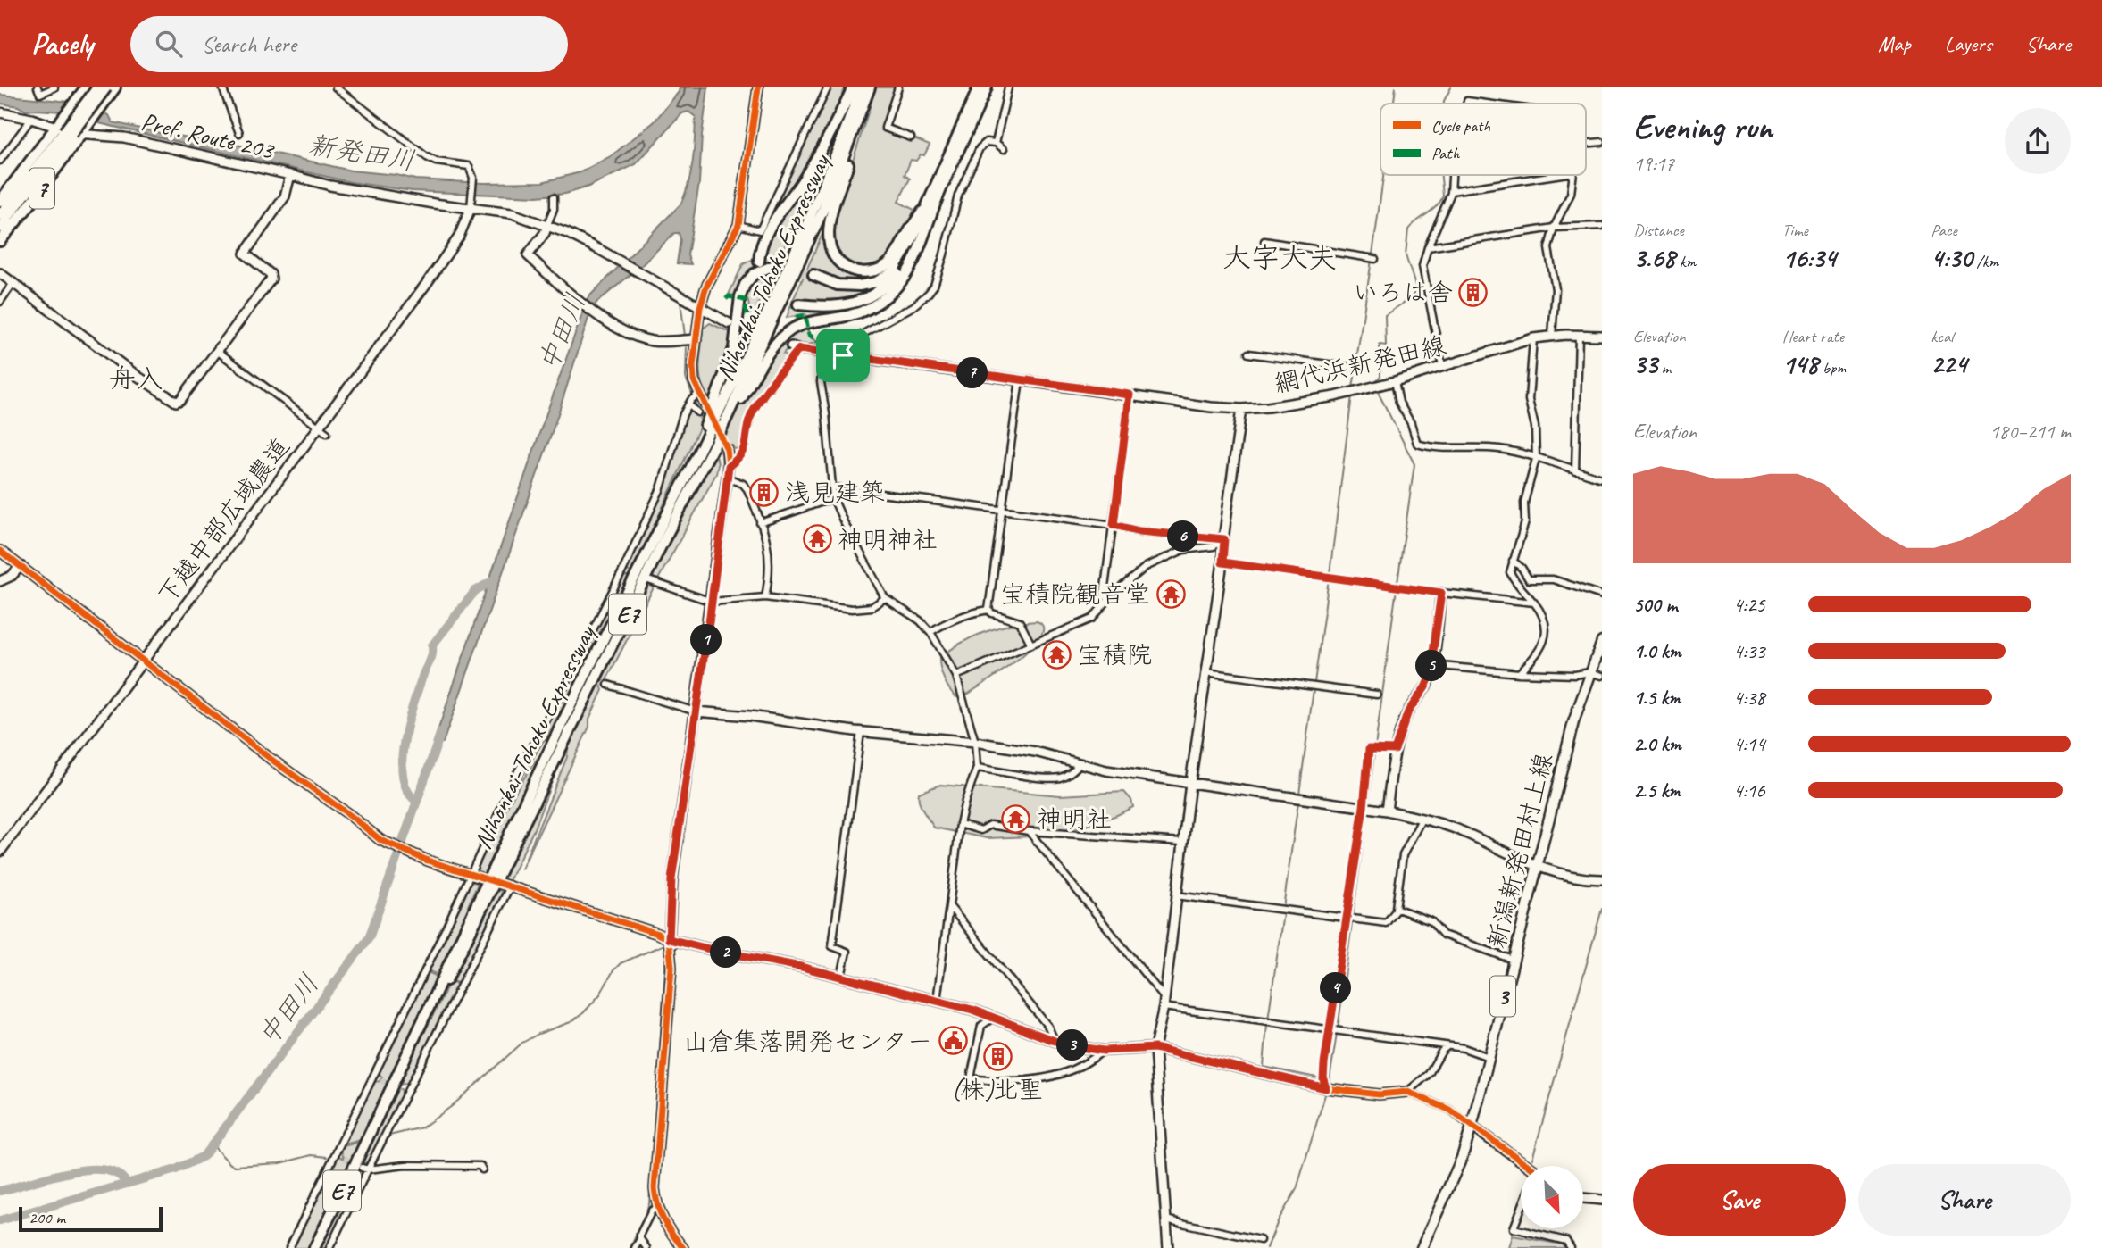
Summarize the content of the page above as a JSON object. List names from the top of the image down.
{
  "streets": {
    "highway": ["7", "Nihonkai-Tohoku Expressway", "E7"],
    "main road": ["新潟新発田村上線", "3"],
    "street": ["Pref. Route 203", "網代浜新発田線", "下越中部広域農道"]
  },
  "crossings": [
    ["Pref. Route 203", "7"],
    ["Pref. Route 203", "下越中部広域農道"]
  ],
  "districts": ["大字大夫", "舟入"],
  "water": ["新発田川", "中田川"],
  "places": {
    "building": ["いろは舎", "浅見建築", "(株)北聖"],
    "temple": [
      "神明神社",
      "宝積院観音堂",
      "宝積院",
      "神明社"
    ],
    "public building": ["山倉集落開発センター"]
  },
  "legend": ["Cycle path", "Path"],
  "scale_bar": "200 m",
  "north": "bottom right",
  "page": {
    "header": "Pacely",
    "search": "Search here",
    "nav": ["Map", "Layers", "Share"],
    "heading": ["Evening run", "19:17"],
    "stats": [
      ["Distance", "3.68 km"],
      ["Time", "16:34"],
      ["Pace", "4:30 /km"],
      ["Elevation", "33 m"],
      ["Heart rate", "148 bpm"],
      ["kcal", "224"]
    ],
    "pins": [
      "7",
      "6",
      "1",
      "5",
      "2",
      "4",
      "3"
    ],
    "chart": ["Elevation", "180–211 m"],
    "list": [
      {
        "name": "500 m",
        "note": "4:25"
      },
      {
        "name": "1.0 km",
        "note": "4:33"
      },
      {
        "name": "1.5 km",
        "note": "4:38"
      },
      {
        "name": "2.0 km",
        "note": "4:14"
      },
      {
        "name": "2.5 km",
        "note": "4:16"
      }
    ],
    "buttons": ["Save", "Share"],
    "scale": "200 m"
  }
}
